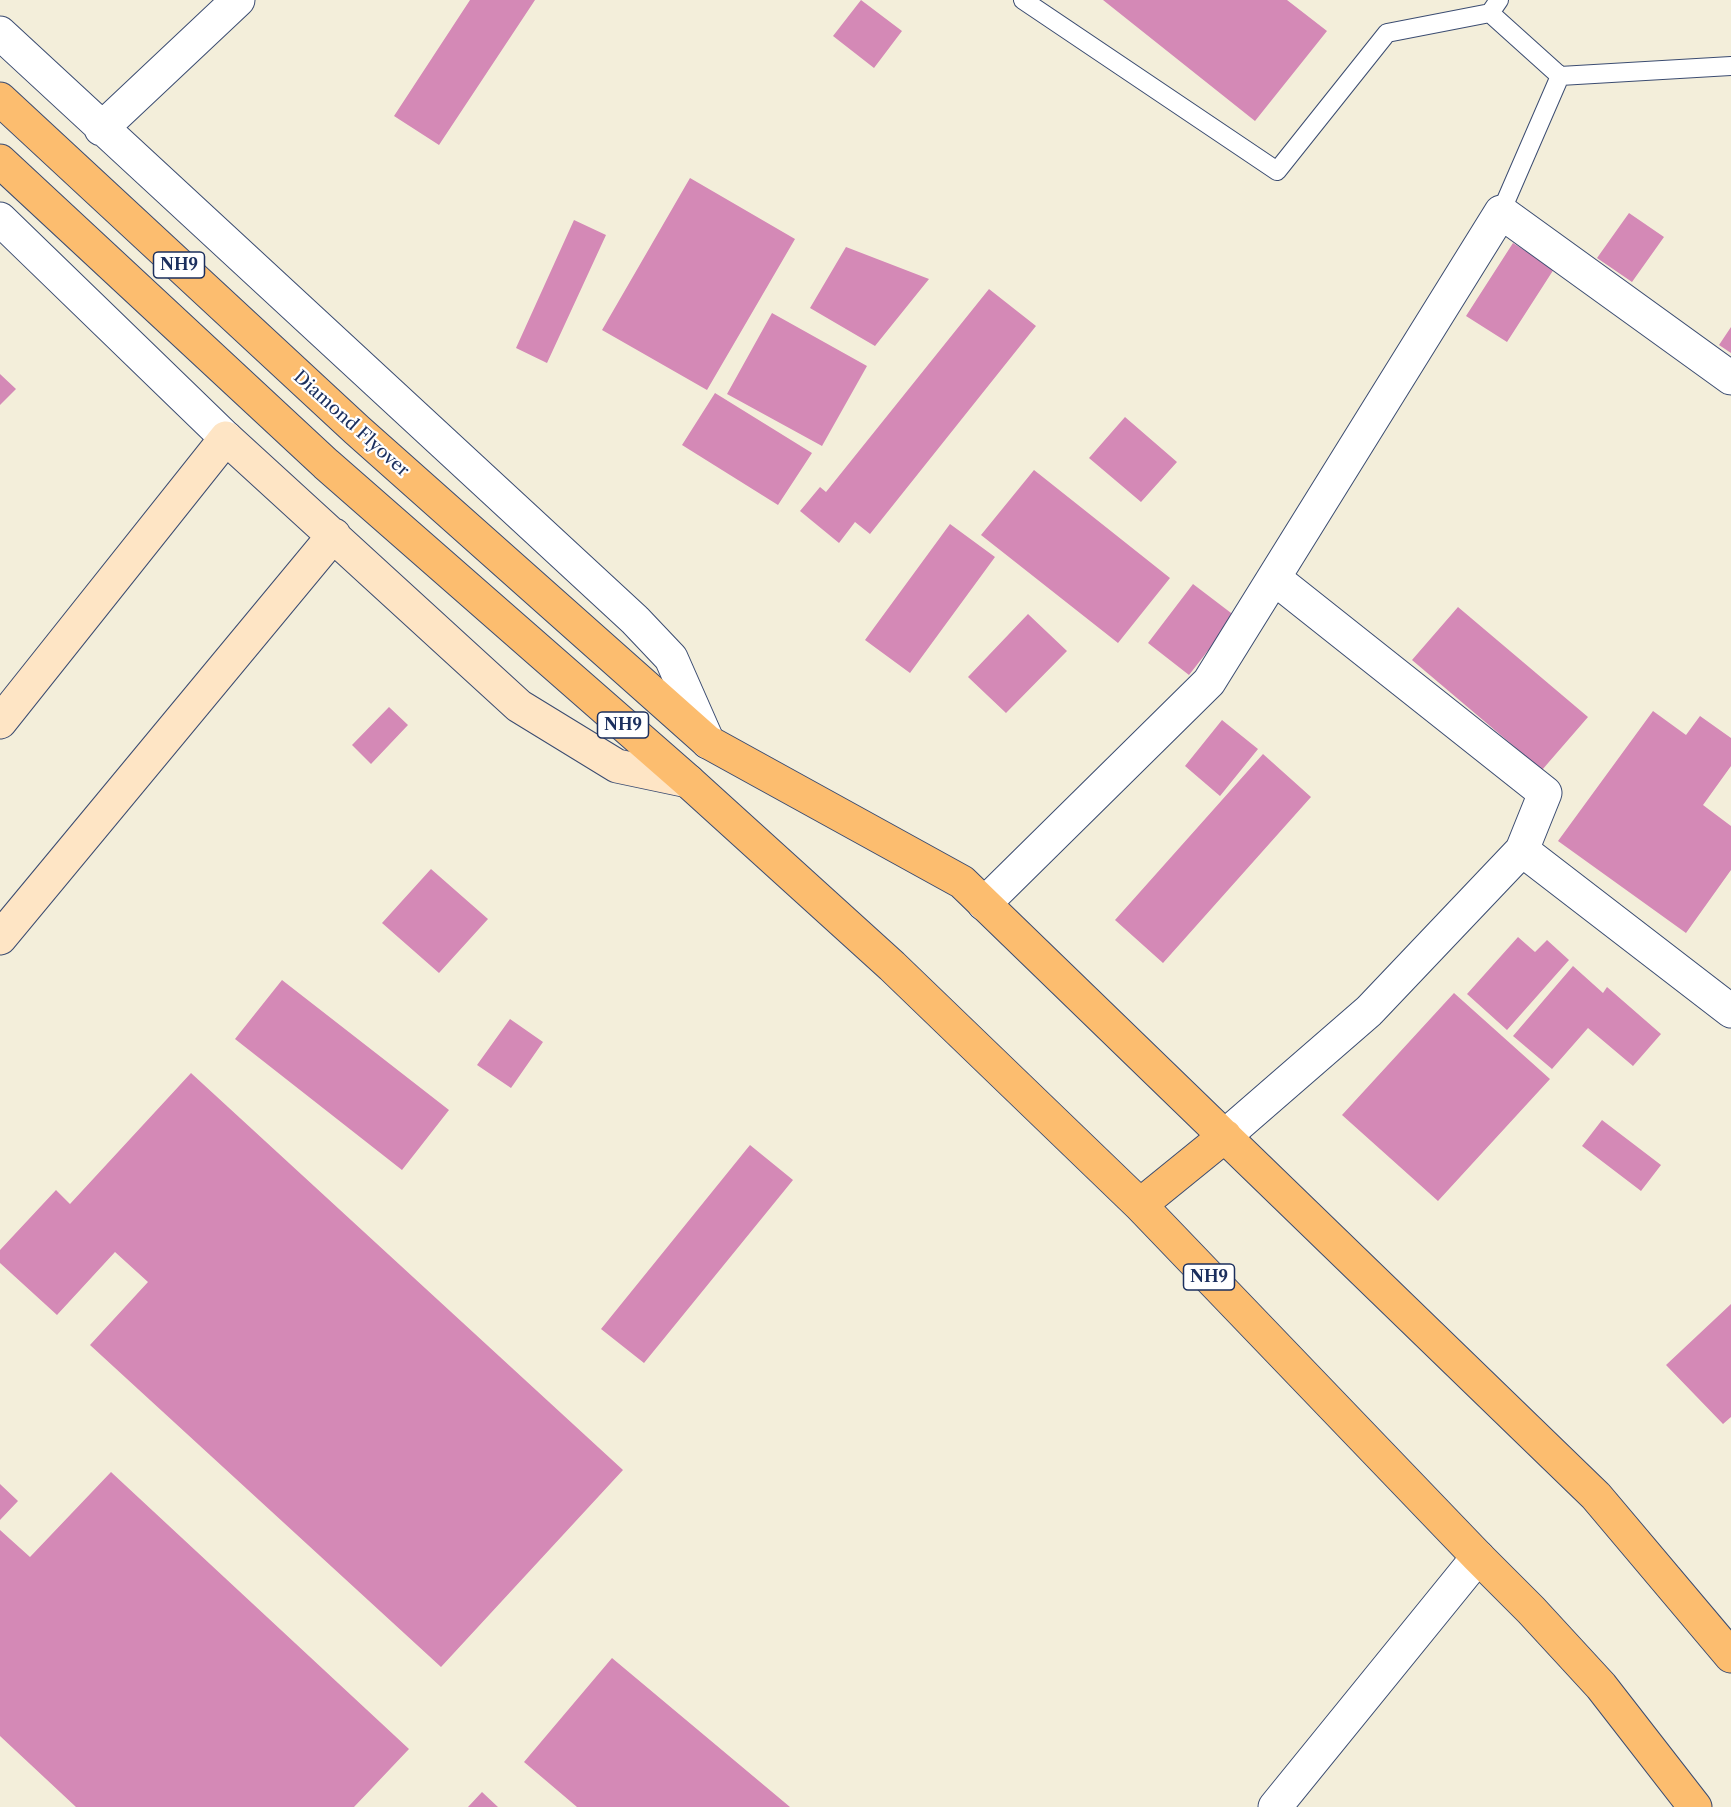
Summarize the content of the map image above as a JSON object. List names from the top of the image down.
{
  "streets": {
    "highway": ["NH9", "Diamond Flyover"]
  },
  "crossings": [
    ["NH9", "Diamond Flyover"]
  ]
}
